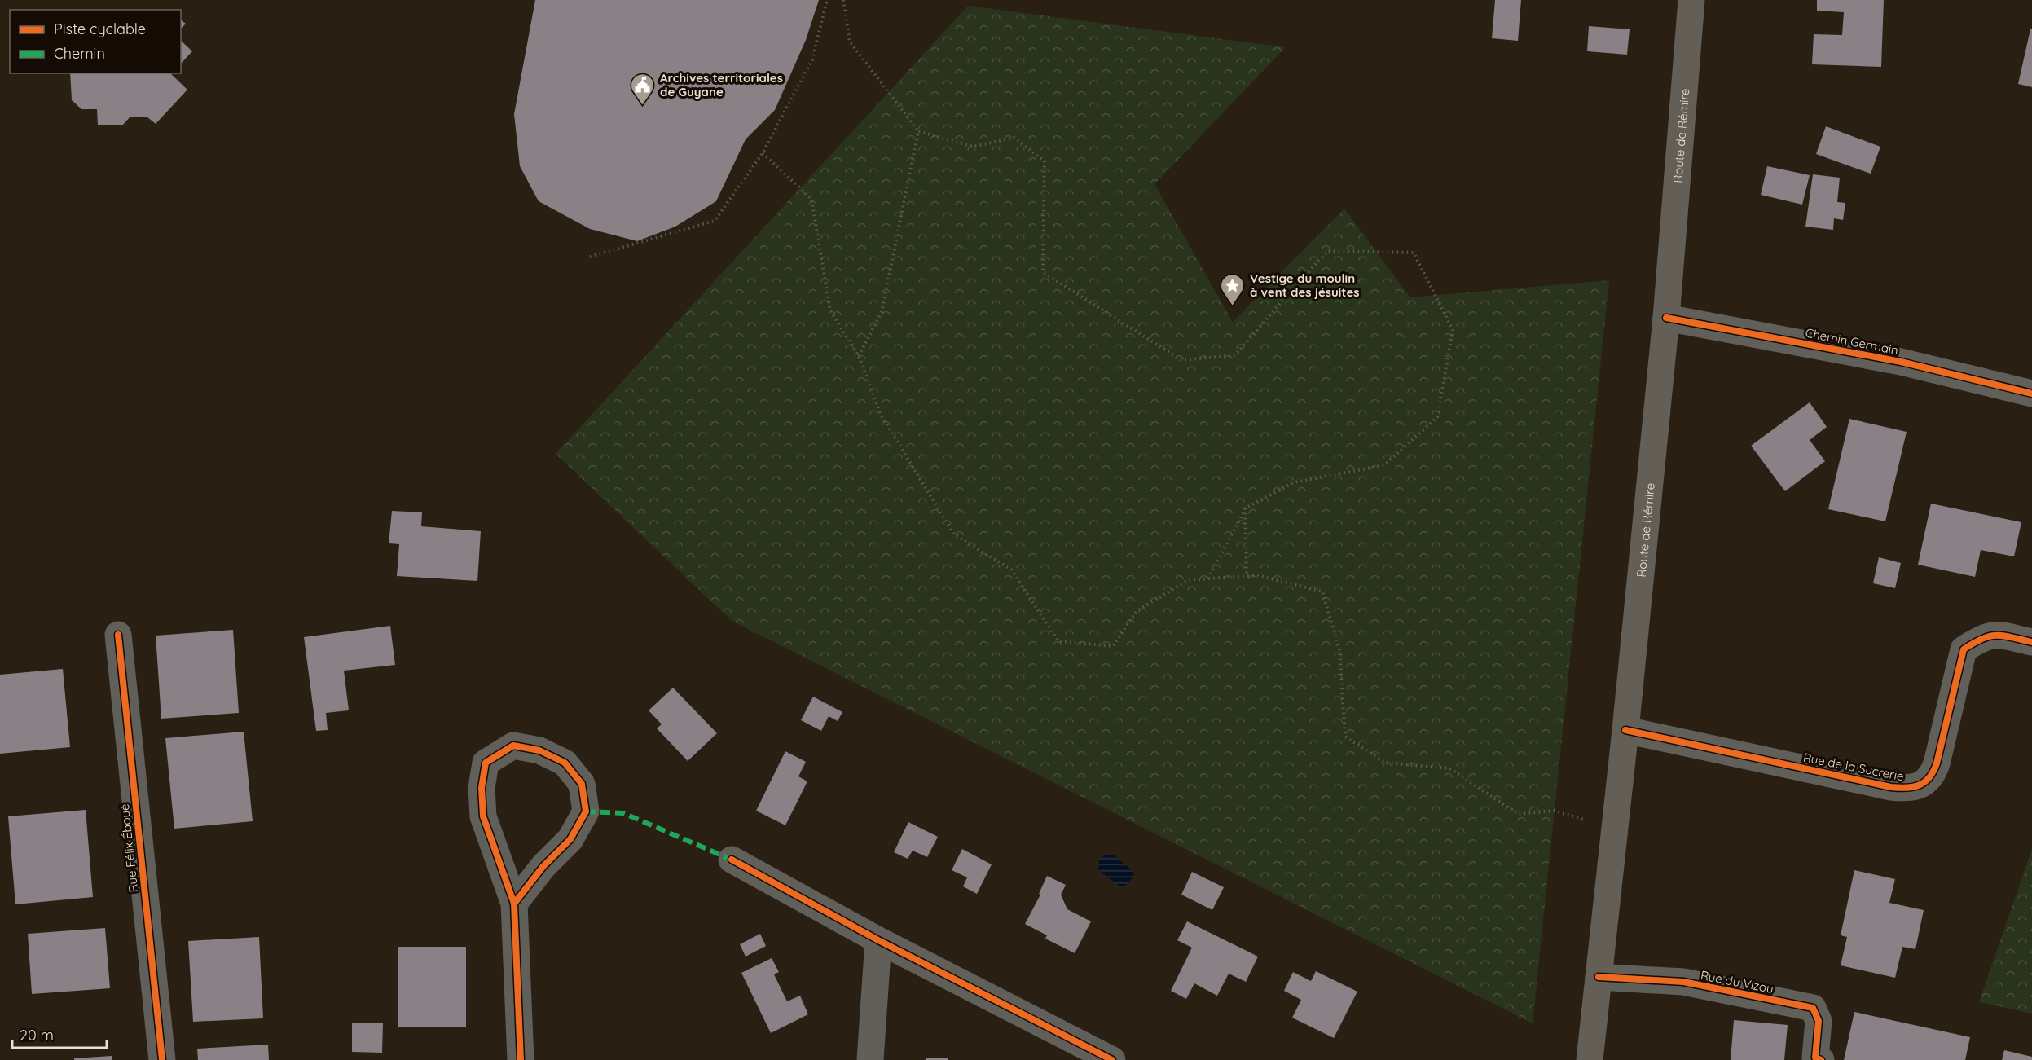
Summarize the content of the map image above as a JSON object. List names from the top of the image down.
{
  "streets": {
    "main road": ["Route de Rémire"],
    "street": [
      "Chemin Germain",
      "Rue de la Sucrerie",
      "Rue Félix Éboué",
      "Rue du Vizou"
    ]
  },
  "crossings": [
    ["Route de Rémire", "Chemin Germain"],
    ["Route de Rémire", "Rue de la Sucrerie"],
    ["Route de Rémire", "Rue du Vizou"]
  ],
  "places": {
    "public building": ["Archives territoriales de Guyane"],
    "place": ["Vestige du moulin à vent des jésuites"]
  },
  "legend": ["Piste cyclable", "Chemin"],
  "scale_bar": "20 m"
}
